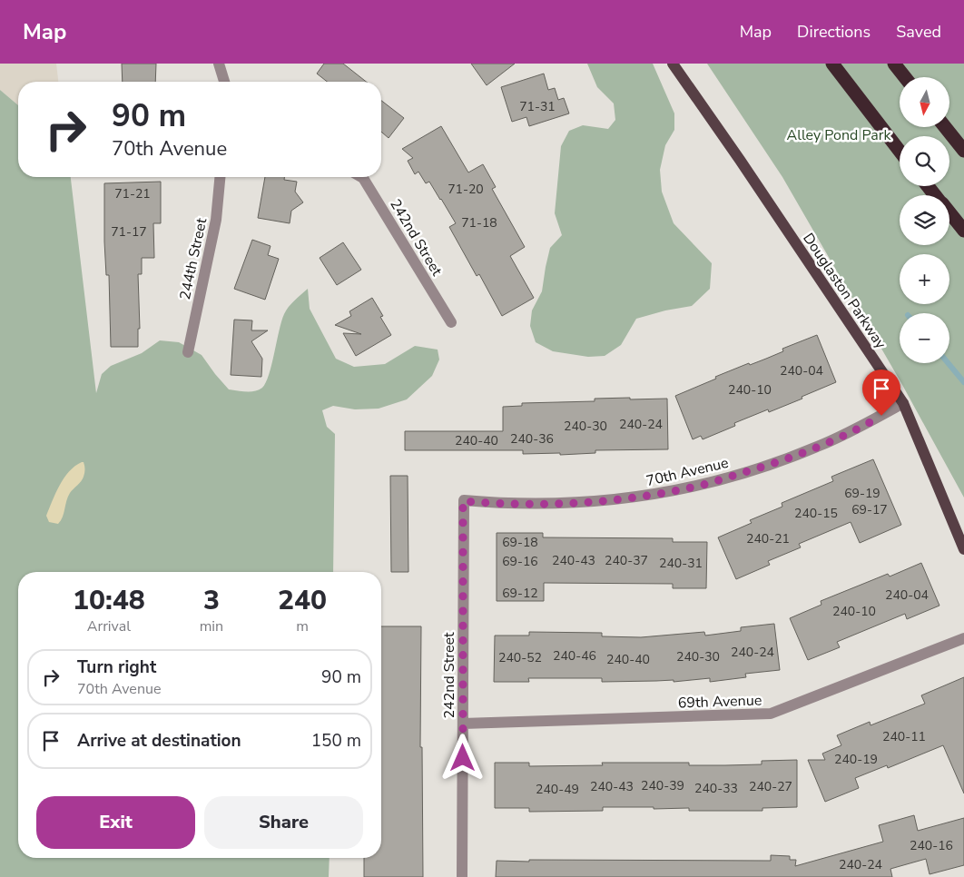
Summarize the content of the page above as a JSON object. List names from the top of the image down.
{
  "streets": {
    "main road": ["Douglaston Parkway"],
    "street": [
      "242nd Street",
      "244th Street",
      "70th Avenue",
      "69th Avenue"
    ]
  },
  "crossings": [
    ["242nd Street", "70th Avenue"],
    ["242nd Street", "69th Avenue"],
    ["Douglaston Parkway", "70th Avenue"]
  ],
  "parks": ["Alley Pond Park"],
  "house_numbers": [
    "71-31",
    "71-20",
    "71-21",
    "71-18",
    "71-17",
    "240-04",
    "240-10",
    "240-24",
    "240-30",
    "240-36",
    "240-40",
    "69-19",
    "69-17",
    "240-15",
    "240-21",
    "69-18",
    "240-43",
    "240-37",
    "69-16",
    "240-31",
    "69-12",
    "240-04",
    "240-10",
    "240-24",
    "240-46",
    "240-30",
    "240-52",
    "240-40",
    "240-11",
    "240-19",
    "240-39",
    "240-43",
    "240-27",
    "240-33",
    "240-49",
    "240-16",
    "240-24"
  ],
  "north": "bottom",
  "page": {
    "header": "Map",
    "nav": ["Map", "Directions", "Saved"],
    "map_buttons": ["+", "−"],
    "turn": ["90 m", "70th Avenue"],
    "eta": [
      "10:48",
      "Arrival",
      "3",
      "min",
      "240",
      "m"
    ],
    "list": [
      {
        "name": "Turn right",
        "note": "70th Avenue",
        "value": "90 m"
      },
      {
        "name": "Arrive at destination",
        "value": "150 m"
      }
    ],
    "buttons": ["Exit", "Share"]
  }
}
